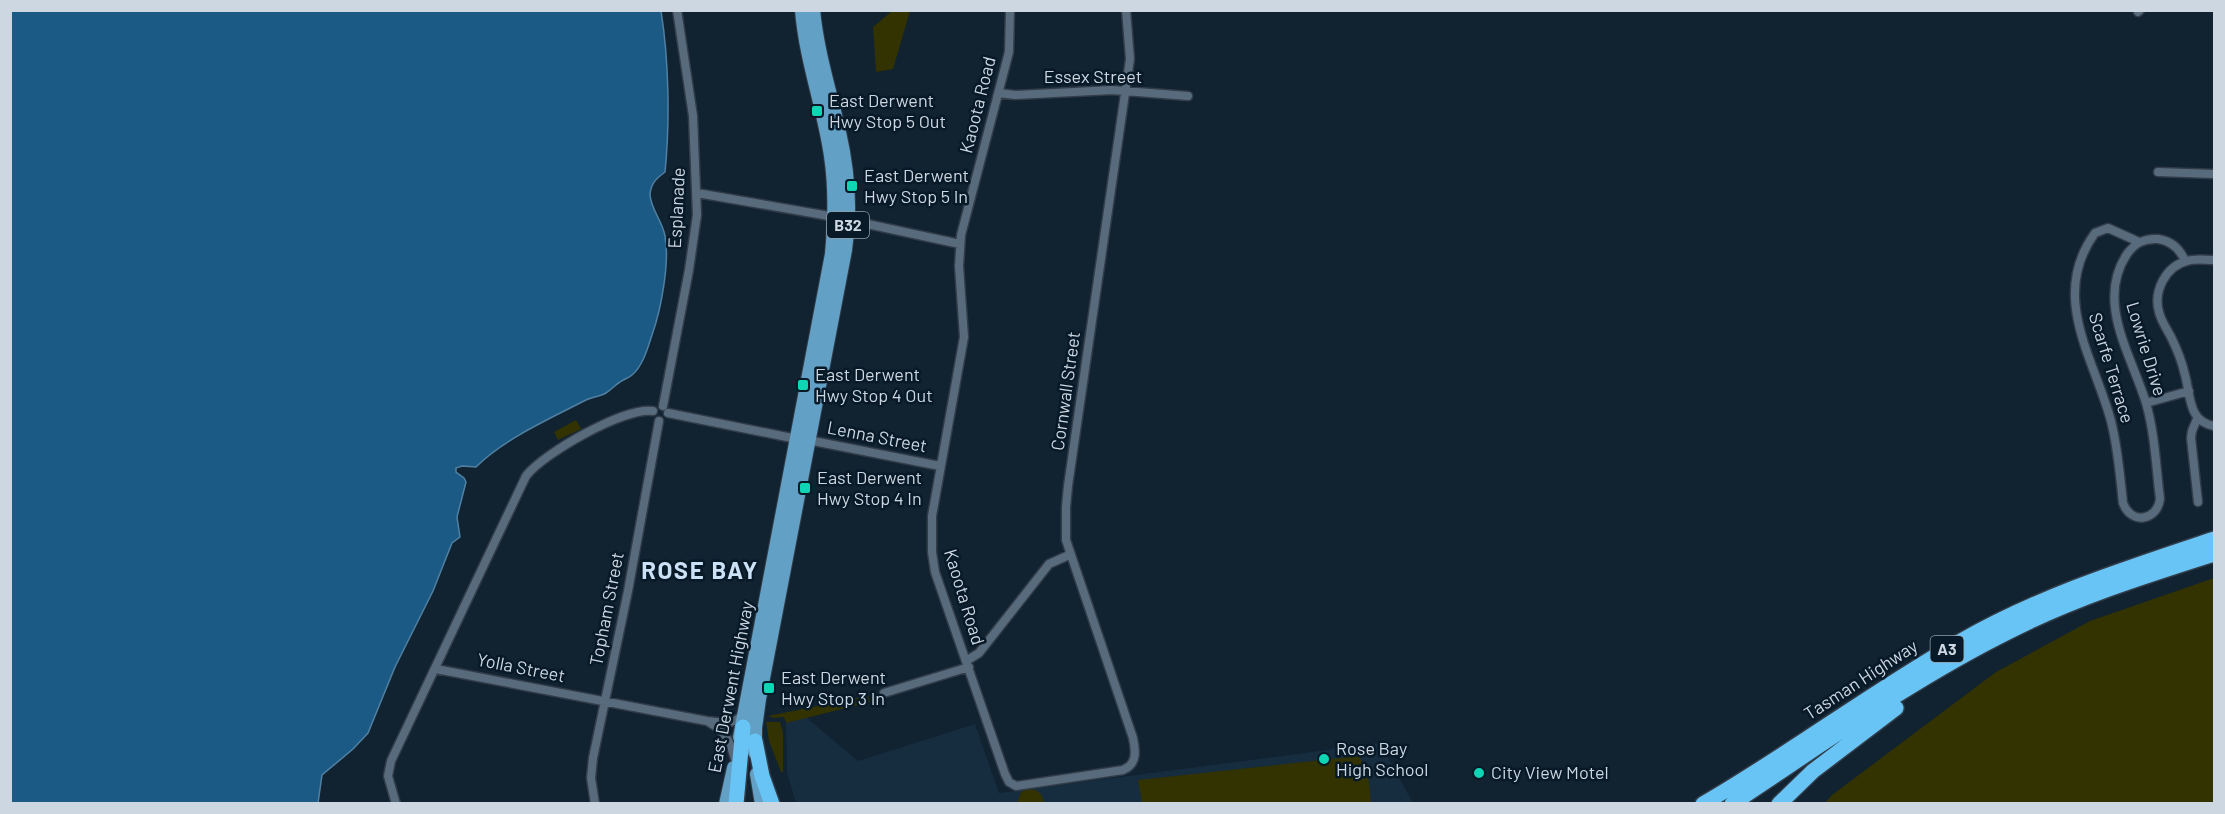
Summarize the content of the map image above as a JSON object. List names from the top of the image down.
{
  "streets": {
    "highway": ["B32", "A3", "Tasman Highway"],
    "main road": ["East Derwent Highway"],
    "street": [
      "Essex Street",
      "Kaoota Road",
      "Esplanade",
      "Lowrie Drive",
      "Scarfe Terrace",
      "Cornwall Street",
      "Lenna Street",
      "Topham Street",
      "Yolla Street"
    ]
  },
  "crossings": [
    ["Essex Street", "Kaoota Road"],
    ["Essex Street", "Cornwall Street"],
    ["Kaoota Road", "Cornwall Street"],
    ["Kaoota Road", "Lenna Street"],
    ["Esplanade", "Lenna Street"],
    ["Esplanade", "Topham Street"],
    ["B32", "East Derwent Highway"],
    ["Lowrie Drive", "Scarfe Terrace"],
    ["Lenna Street", "Topham Street"],
    ["Lenna Street", "East Derwent Highway"],
    ["Topham Street", "Yolla Street"],
    ["Yolla Street", "East Derwent Highway"]
  ],
  "districts": ["ROSE BAY"],
  "places": {
    "transit": [
      "East Derwent Hwy Stop 5 Out",
      "East Derwent Hwy Stop 5 In",
      "East Derwent Hwy Stop 4 Out",
      "East Derwent Hwy Stop 4 In",
      "East Derwent Hwy Stop 3 In"
    ],
    "other": ["Rose Bay High School", "City View Motel"]
  }
}
